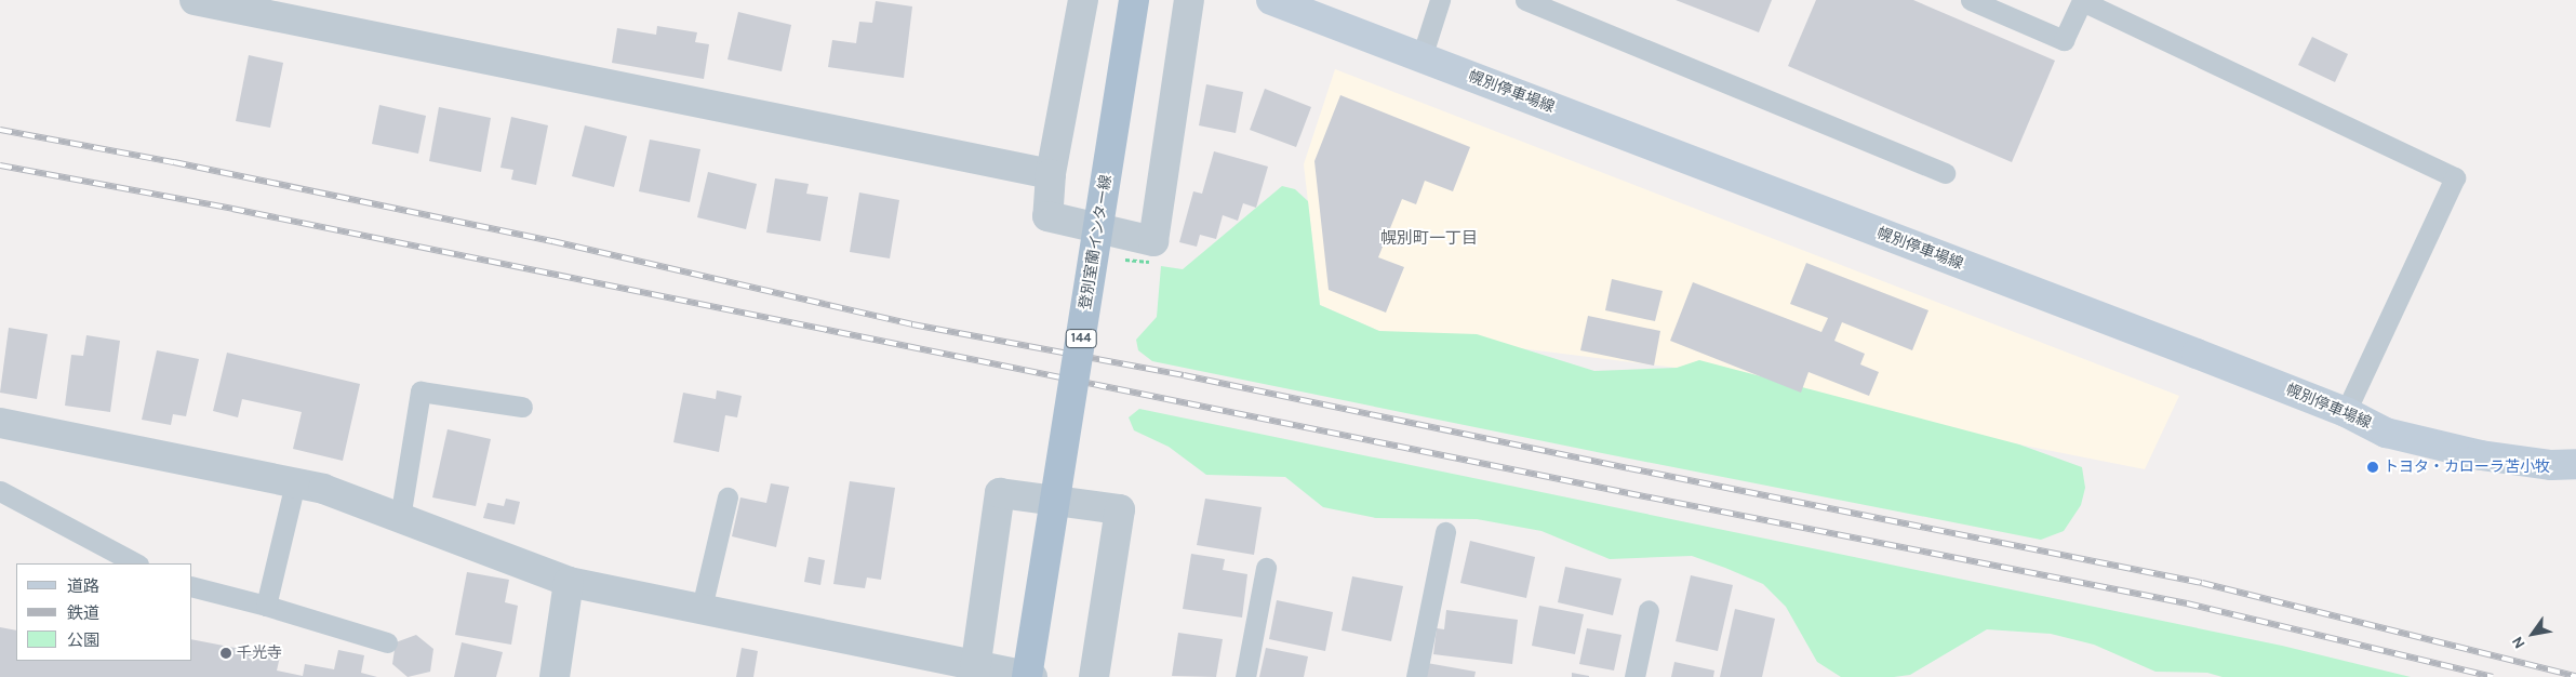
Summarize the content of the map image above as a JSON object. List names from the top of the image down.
{
  "streets": {
    "main road": ["幌別停車場線", "登別室蘭インター線", "144"]
  },
  "districts": ["幌別町一丁目"],
  "places": ["トヨタ・カローラ苫小牧", "千光寺"],
  "legend": ["道路", "鉄道", "公園"],
  "north": "bottom left"
}
